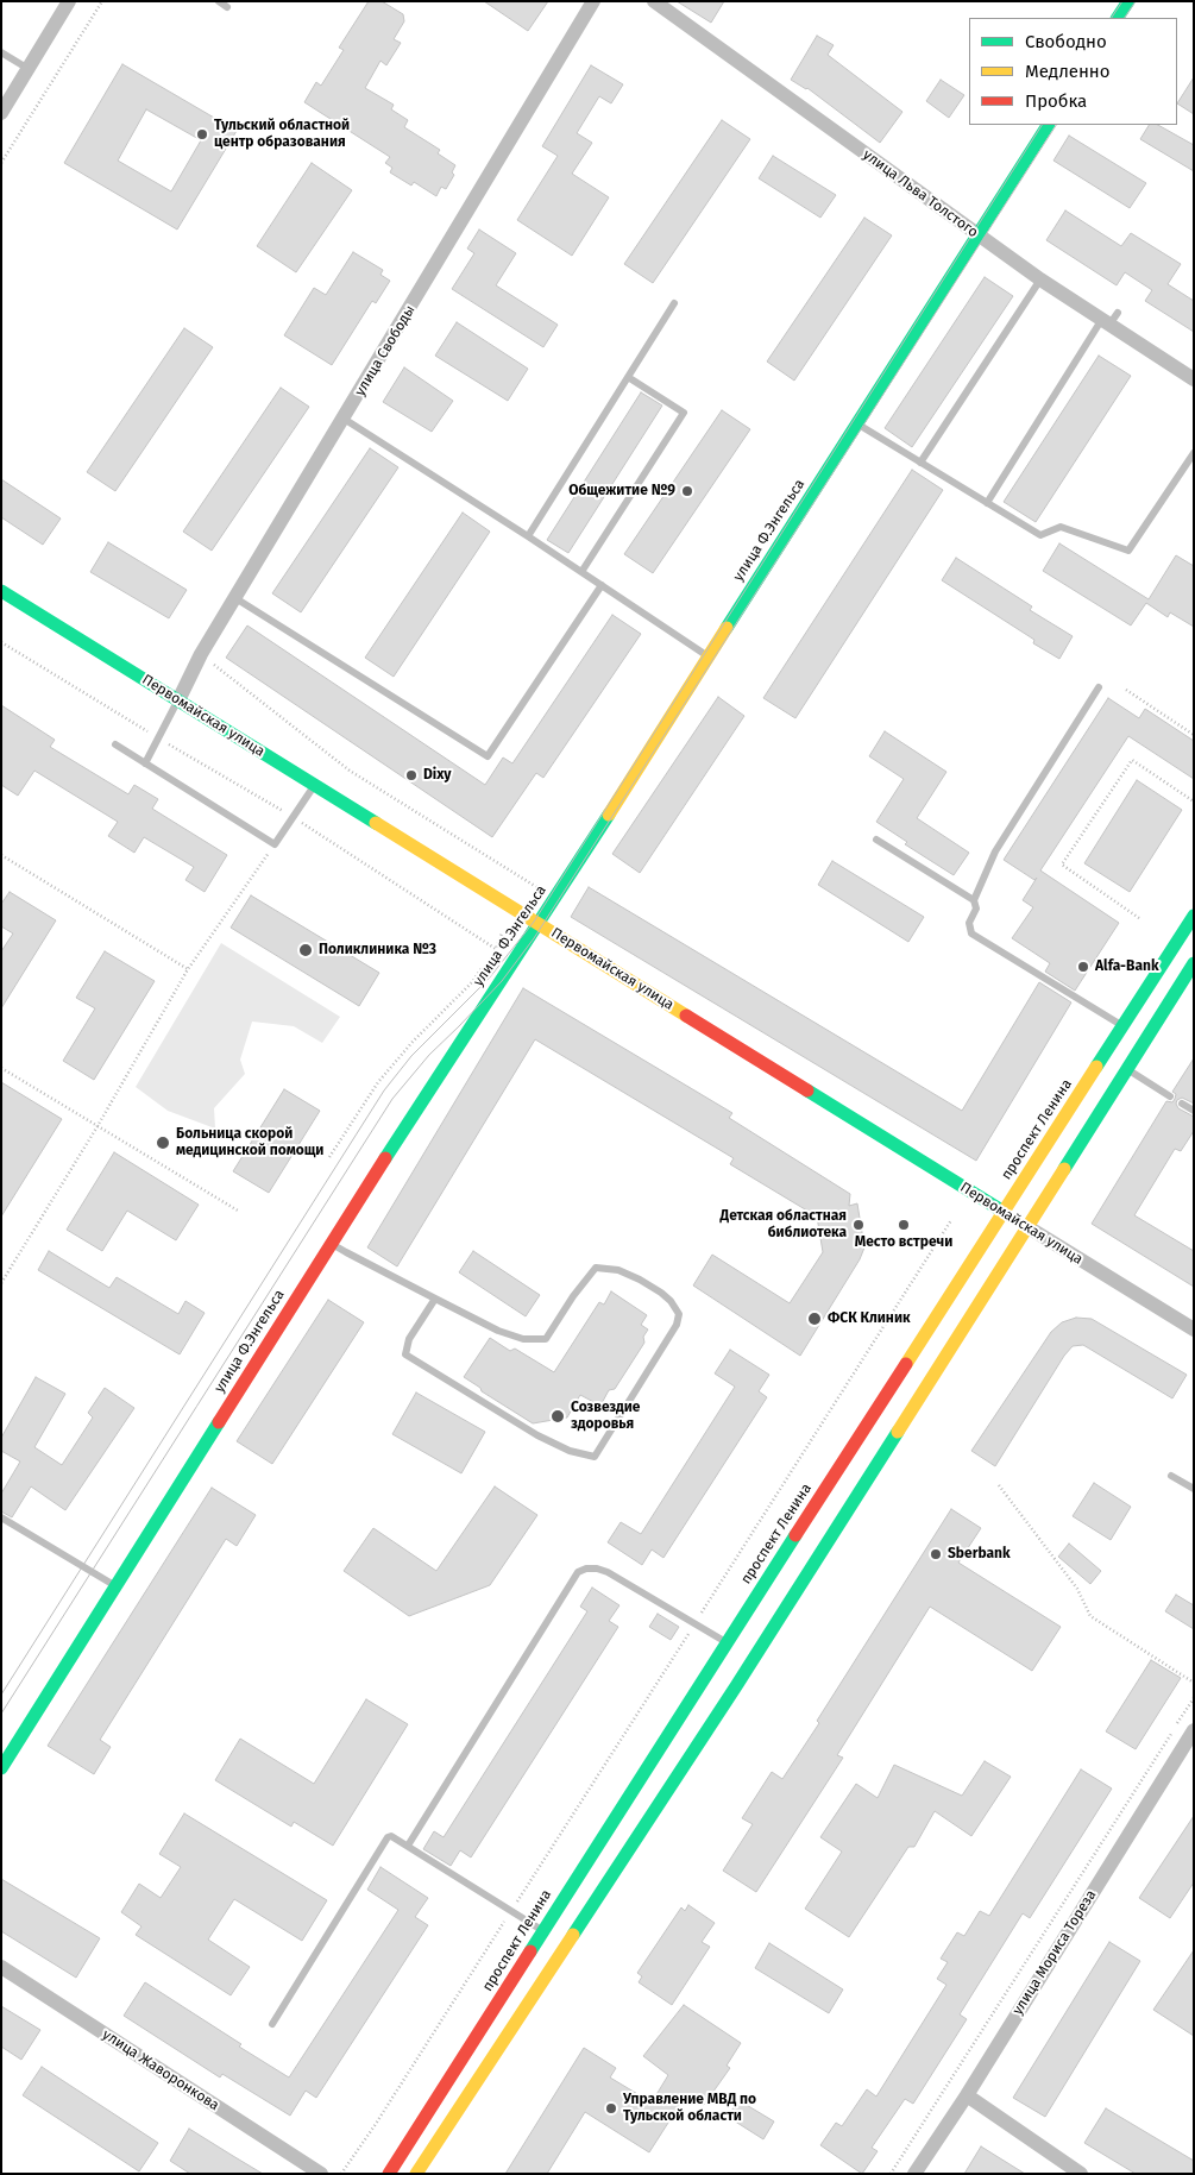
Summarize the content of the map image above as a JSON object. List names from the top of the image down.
{
  "streets": {
    "main road": ["улица Ф.Энгельса", "Первомайская улица", "проспект Ленина"],
    "street": [
      "улица Льва Толстого",
      "улица Свободы",
      "улица Мориса Тореза",
      "улица Жаворонкова"
    ]
  },
  "crossings": [
    ["улица Льва Толстого", "улица Ф.Энгельса"],
    ["улица Свободы", "Первомайская улица"],
    ["улица Ф.Энгельса", "Первомайская улица"],
    ["Первомайская улица", "проспект Ленина"]
  ],
  "places": [
    "Тульский областной центр образования",
    "Общежитие №9",
    "Dixy",
    "Поликлиника №3",
    "Alfa-Bank",
    "Больница скорой медицинской помощи",
    "Детская областная библиотека",
    "Место встречи",
    "ФСК Клиник",
    "Созвездие здоровья",
    "Sberbank",
    "Управление МВД по Тульской области"
  ],
  "legend": ["Свободно", "Медленно", "Пробка"]
}
